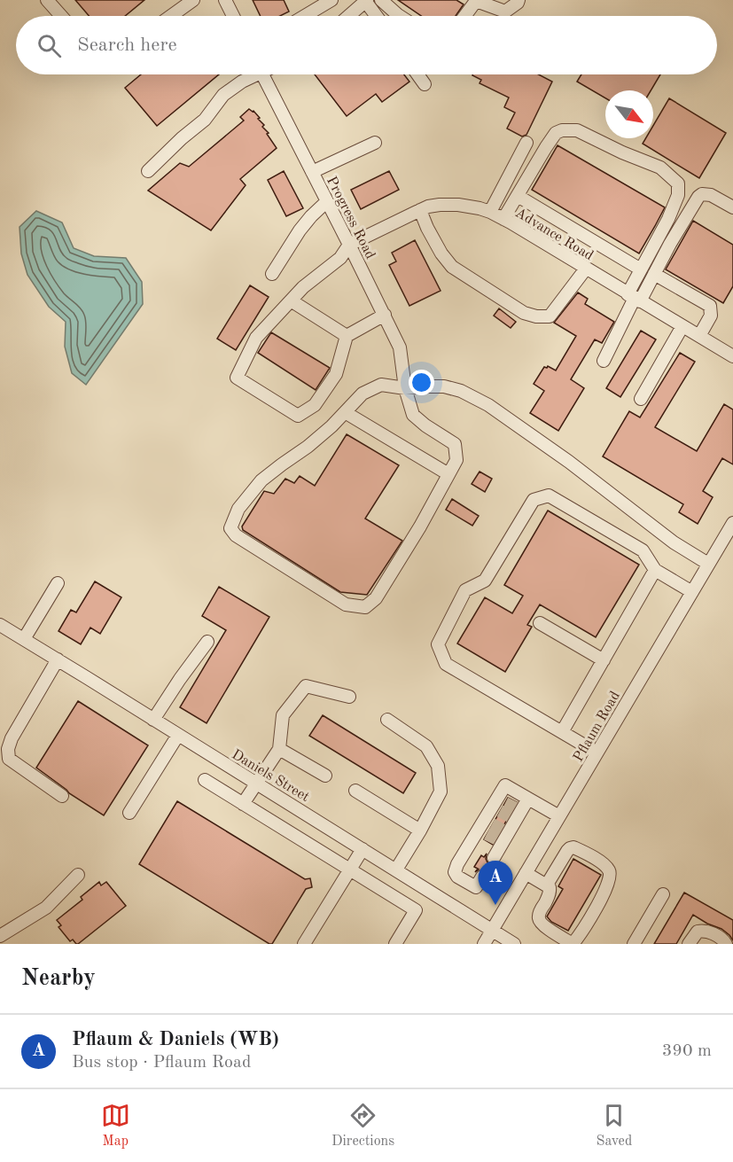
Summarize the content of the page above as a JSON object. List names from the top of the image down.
{
  "streets": {
    "street": [
      "Progress Road",
      "Advance Road",
      "Pflaum Road",
      "Daniels Street"
    ]
  },
  "crossings": [
    ["Progress Road", "Advance Road"],
    ["Pflaum Road", "Daniels Street"]
  ],
  "north": "bottom right",
  "page": {
    "search": "Search here",
    "pins": "A",
    "heading": "Nearby",
    "list": [
      {
        "mark": "A",
        "name": "Pflaum & Daniels (WB)",
        "note": "Bus stop · Pflaum Road",
        "value": "390 m"
      }
    ],
    "nav": ["Map", "Directions", "Saved"]
  }
}
